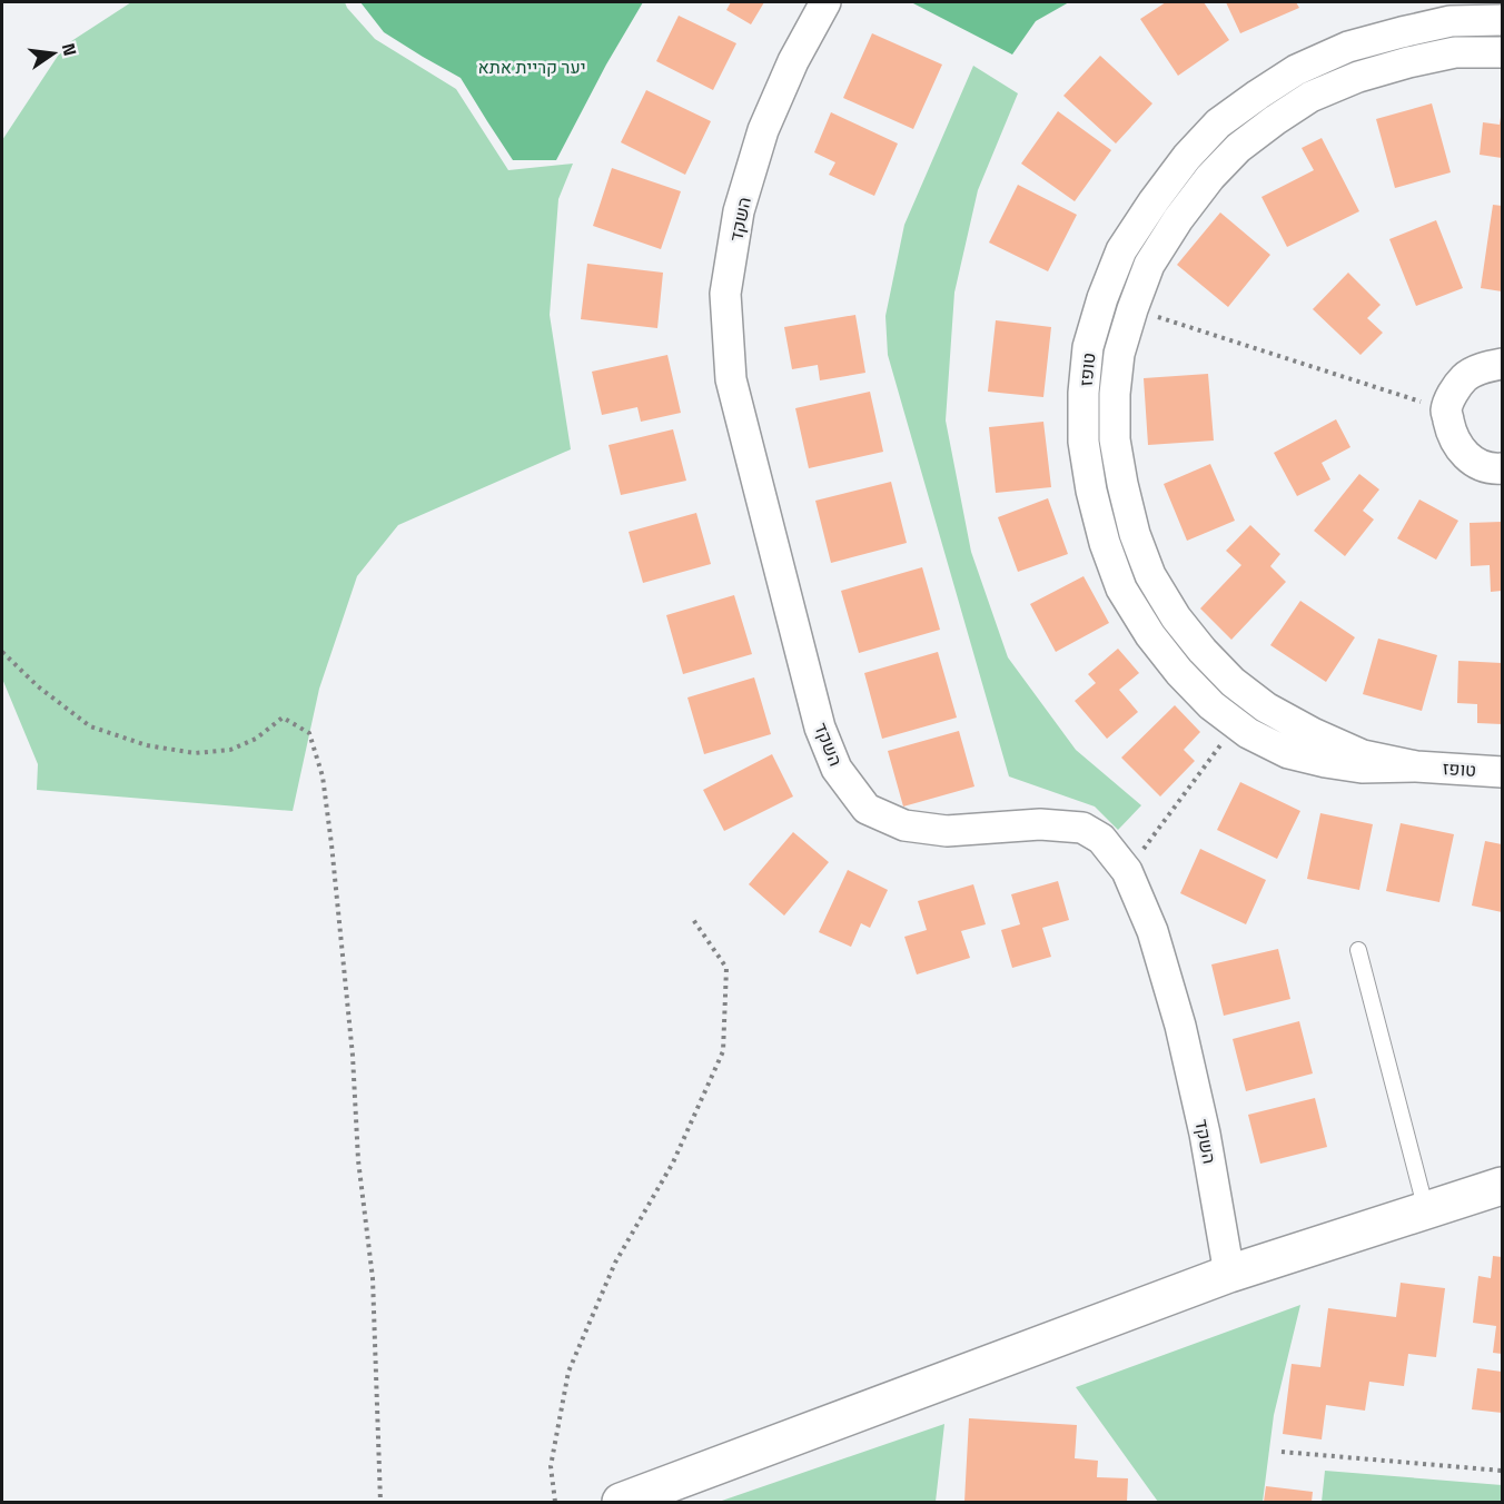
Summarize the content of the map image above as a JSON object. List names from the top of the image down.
{
  "streets": {
    "street": ["השקד", "טופז"]
  },
  "parks": ["יער קריית אתא"],
  "north": "right"
}
